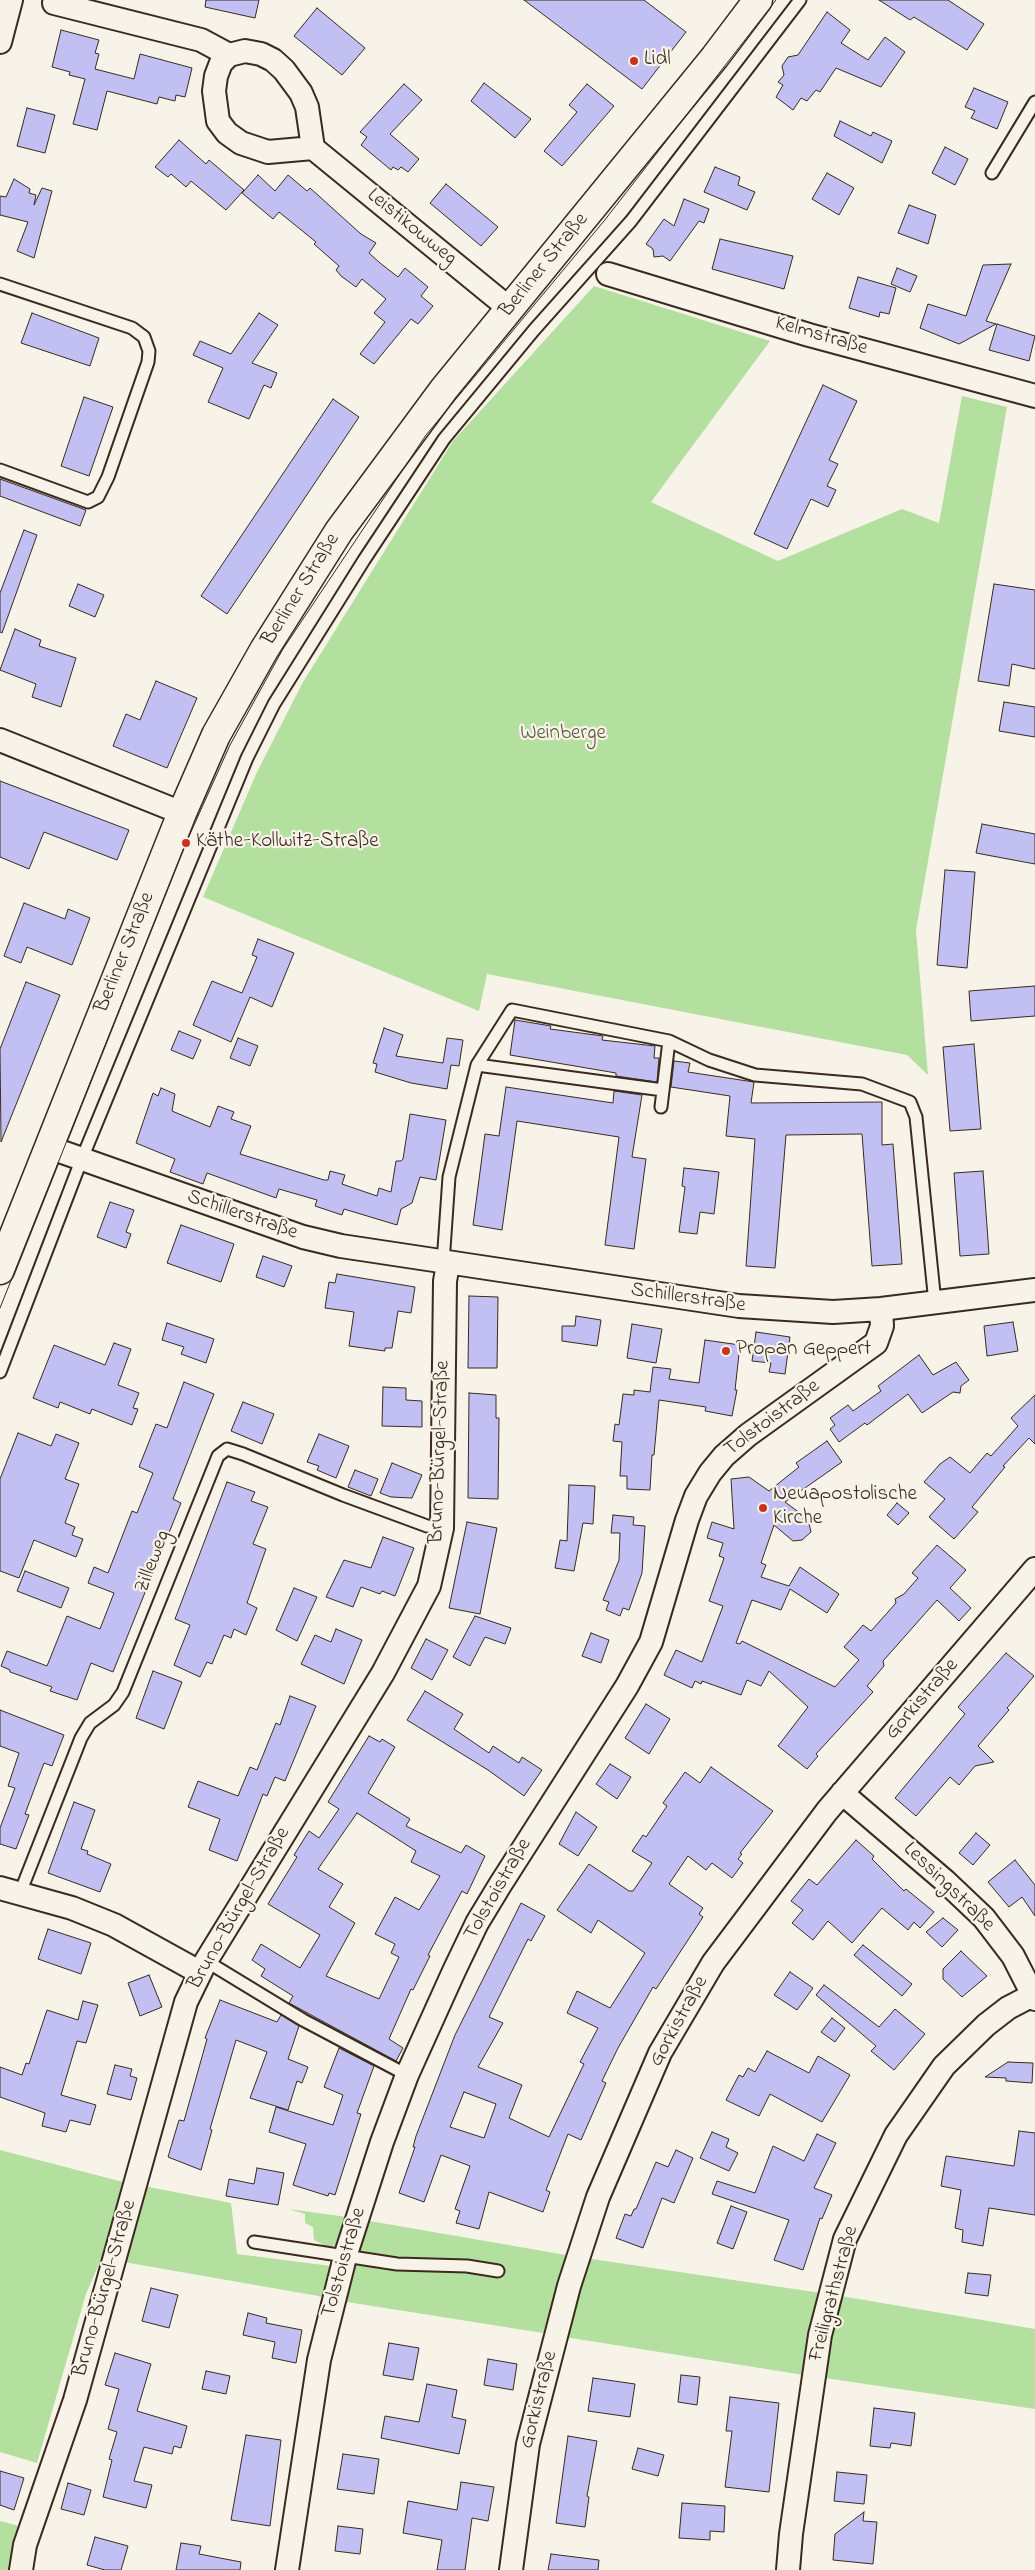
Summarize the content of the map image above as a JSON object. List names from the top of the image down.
{
  "streets": {
    "street": [
      "Leistikowweg",
      "Berliner Straße",
      "Kelmstraße",
      "Schillerstraße",
      "Tolstoistraße",
      "Bruno-Bürgel-Straße",
      "Gorkistraße",
      "Lessingstraße",
      "Freiligrathstraße"
    ],
    "lane": ["Zilleweg"]
  },
  "crossings": [
    ["Leistikowweg", "Berliner Straße"],
    ["Berliner Straße", "Kelmstraße"],
    ["Berliner Straße", "Schillerstraße"],
    ["Schillerstraße", "Tolstoistraße"],
    ["Schillerstraße", "Bruno-Bürgel-Straße"],
    ["Bruno-Bürgel-Straße", "Zilleweg"],
    ["Gorkistraße", "Lessingstraße"],
    ["Lessingstraße", "Freiligrathstraße"]
  ],
  "parks": ["Weinberge"],
  "places": [
    "Lidl",
    "Käthe-Kollwitz-Straße",
    "Propan Geppert",
    "Neuapostolische Kirche"
  ]
}
